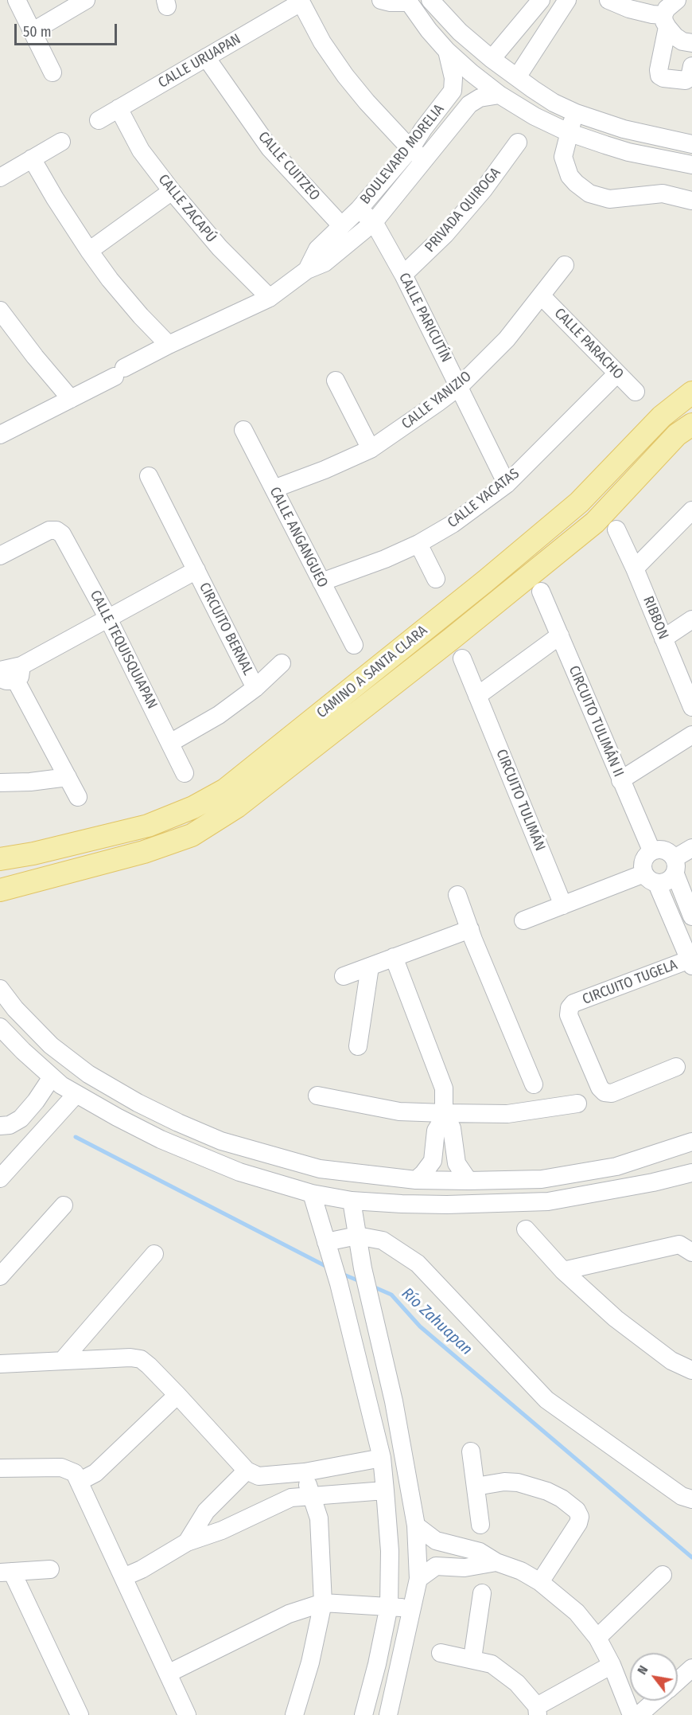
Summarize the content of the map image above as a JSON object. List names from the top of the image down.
{
  "streets": {
    "main road": ["CAMINO A SANTA CLARA"],
    "street": [
      "CALLE URUAPAN",
      "BOULEVARD MORELIA",
      "CALLE CUITZEO",
      "CALLE ZACAPÚ",
      "PRIVADA QUIROGA",
      "CALLE PARICUTÍN",
      "CALLE PARACHO",
      "CALLE YANIZIO",
      "CALLE YACATAS",
      "CALLE ANGANGUEO",
      "RIBBON",
      "CIRCUITO BERNAL",
      "CALLE TEQUISQUIAPAN",
      "CIRCUITO TULIMÁN II",
      "CIRCUITO TULIMÁN",
      "CIRCUITO TUGELA"
    ]
  },
  "crossings": [
    ["CALLE URUAPAN", "CALLE CUITZEO"],
    ["CALLE URUAPAN", "CALLE ZACAPÚ"],
    ["BOULEVARD MORELIA", "CALLE CUITZEO"],
    ["BOULEVARD MORELIA", "CALLE ZACAPÚ"],
    ["BOULEVARD MORELIA", "CALLE PARICUTÍN"],
    ["PRIVADA QUIROGA", "CALLE PARICUTÍN"],
    ["CALLE PARICUTÍN", "CALLE YANIZIO"],
    ["CALLE PARICUTÍN", "CALLE YACATAS"],
    ["CALLE PARACHO", "CALLE YANIZIO"],
    ["CALLE PARACHO", "CALLE YACATAS"],
    ["CALLE YANIZIO", "CALLE ANGANGUEO"],
    ["CALLE YACATAS", "CALLE ANGANGUEO"],
    ["CIRCUITO BERNAL", "CALLE TEQUISQUIAPAN"]
  ],
  "water": ["Río Zahuapan"],
  "scale_bar": "50 m",
  "north": "top left"
}
